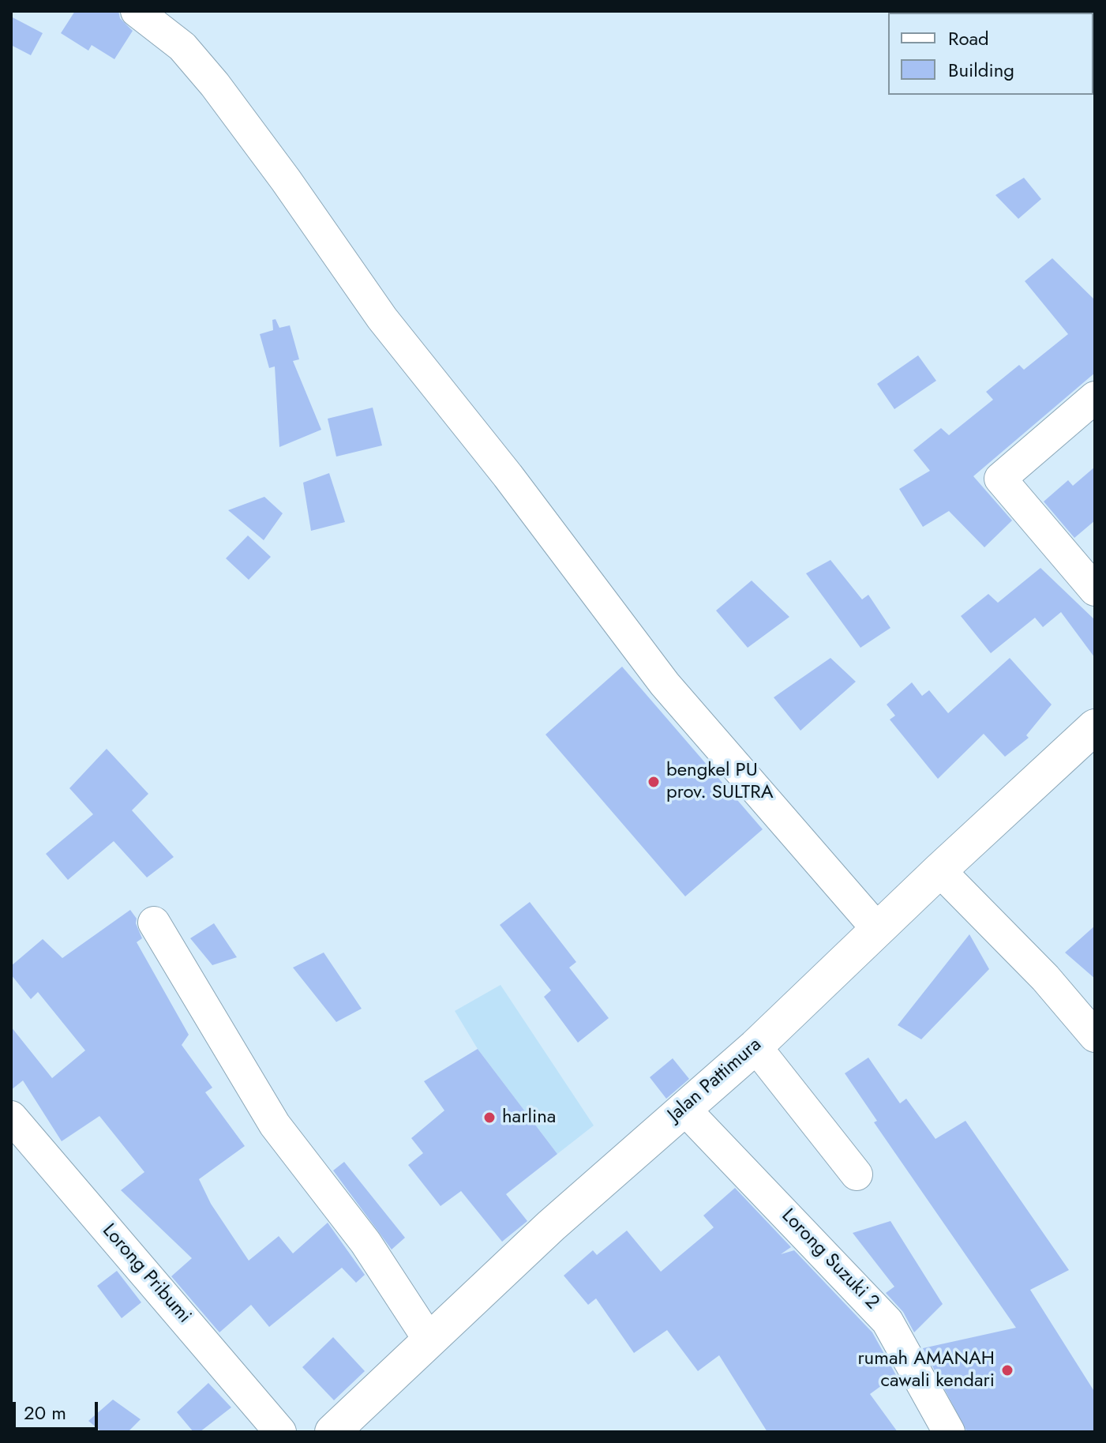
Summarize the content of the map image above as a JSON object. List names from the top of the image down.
{
  "streets": {
    "highway": ["Jalan Pattimura"],
    "street": ["Lorong Suzuki 2", "Lorong Pribumi"]
  },
  "crossings": [
    ["Jalan Pattimura", "Lorong Suzuki 2"]
  ],
  "places": ["bengkel PU prov. SULTRA", "harlina", "rumah AMANAH cawali kendari"],
  "legend": ["Road", "Building"],
  "scale_bar": "20 m"
}
